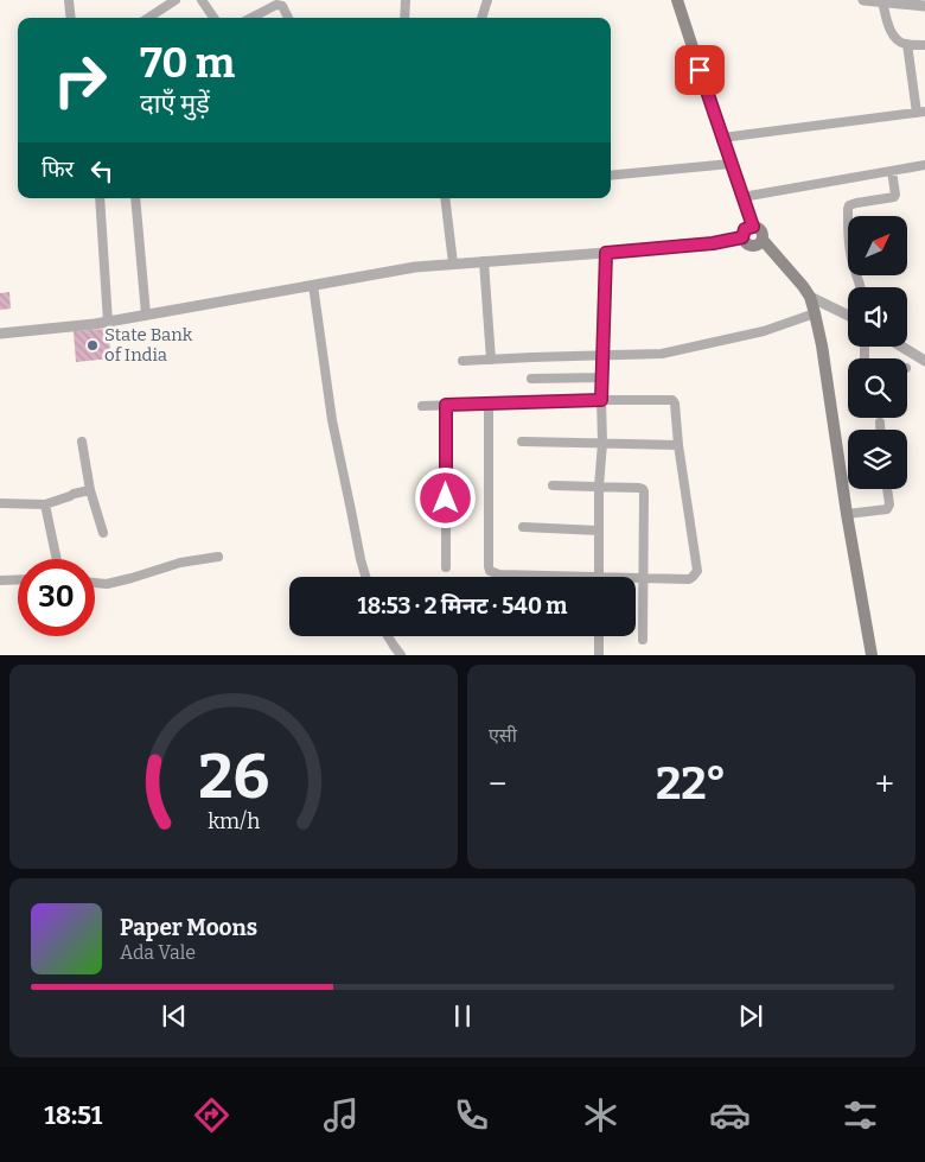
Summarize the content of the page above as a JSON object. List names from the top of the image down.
{
  "places": ["State Bank of India"],
  "north": "top right",
  "page": {
    "turn": ["70 m", "दाएँ मुड़ें"],
    "then": "फिर",
    "limit": "30",
    "trip": "18:53 · 2 मिनट · 540 m",
    "tile": "एसी",
    "heat": ["−", "22°", "+"],
    "song": ["Paper Moons", "Ada Vale"],
    "tabs": "18:51",
    "gauge": ["26", "km/h"]
  }
}
